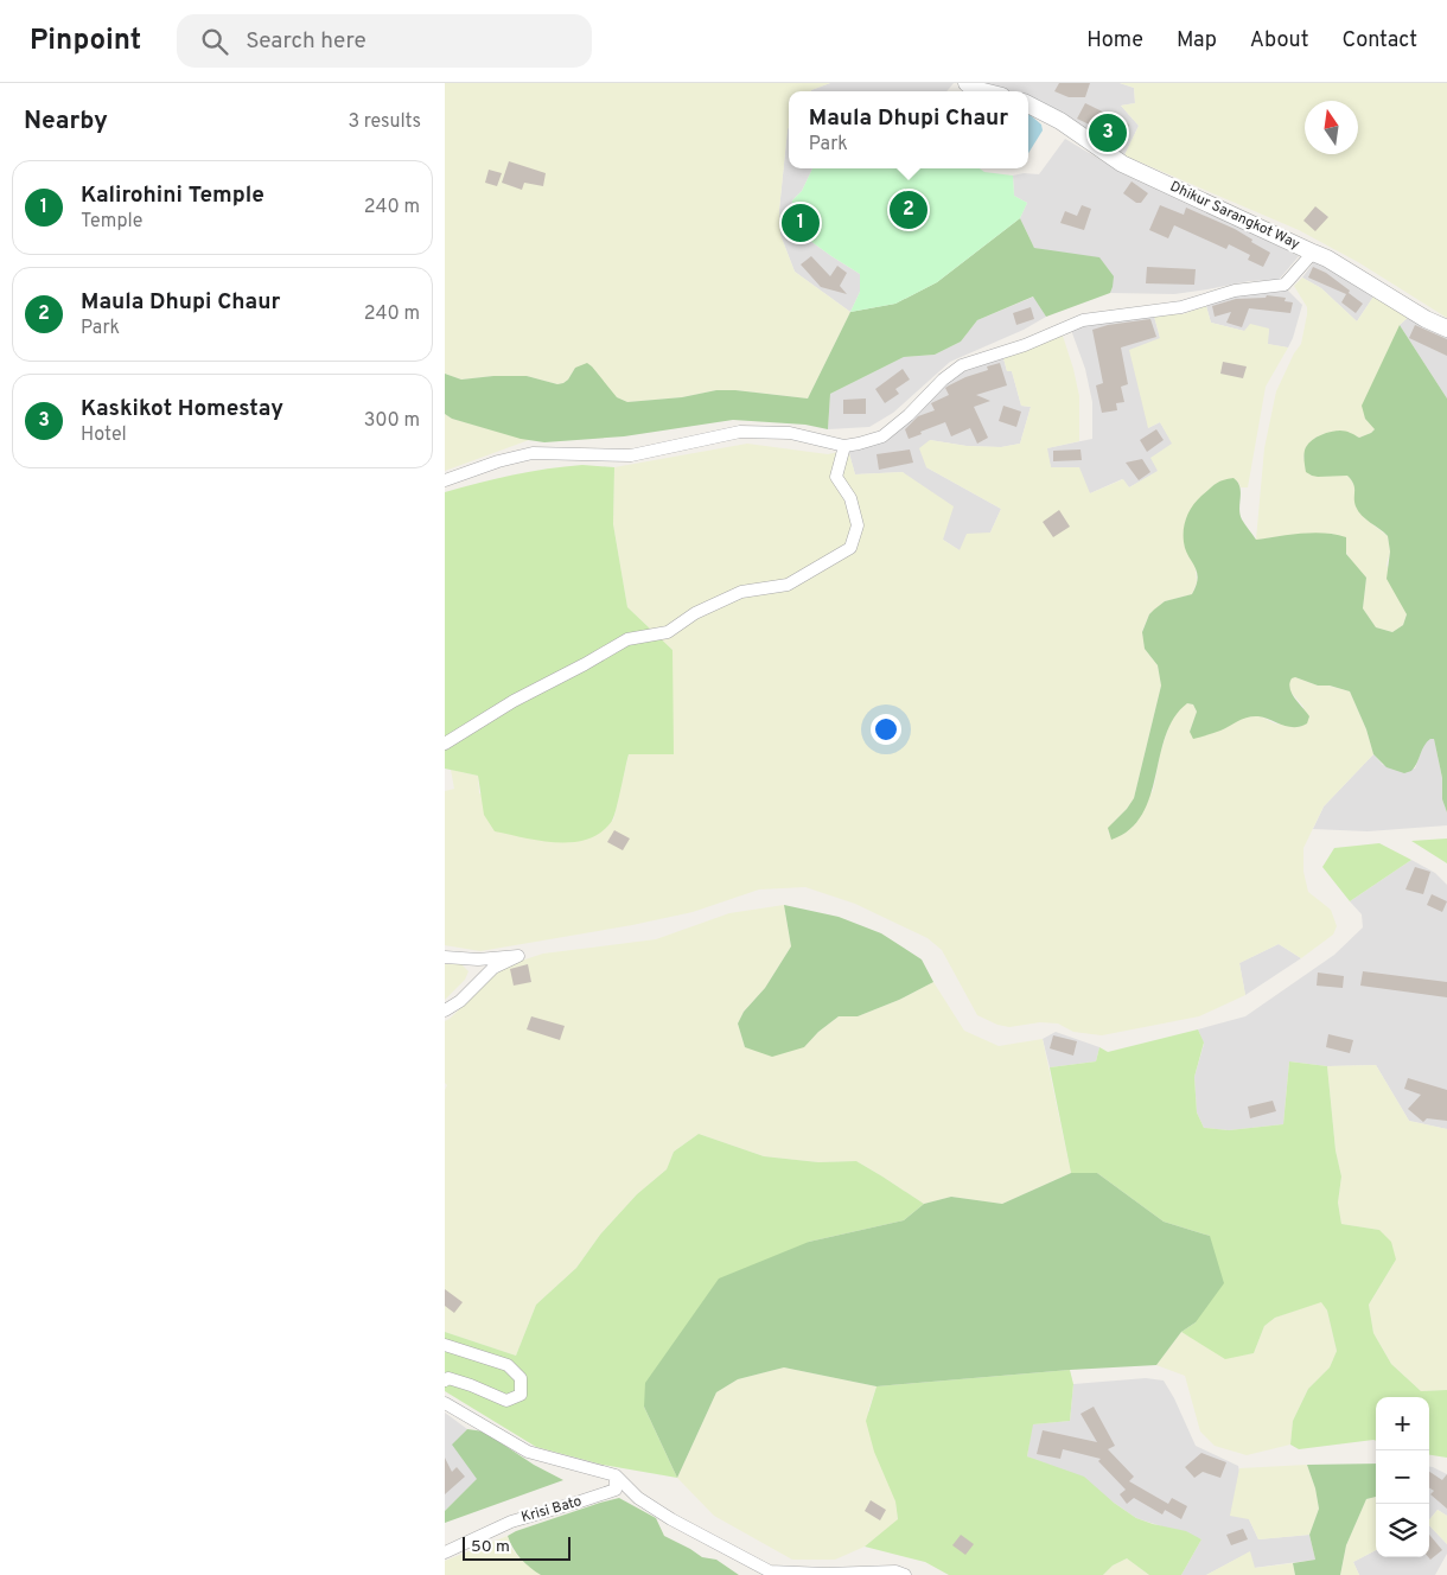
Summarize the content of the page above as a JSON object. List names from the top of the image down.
{
  "streets": {
    "street": ["Dhikur Sarangkot Way", "Krisi Bato"]
  },
  "scale_bar": "50 m",
  "north": "top",
  "page": {
    "header": "Pinpoint",
    "search": "Search here",
    "nav": [
      "Home",
      "Map",
      "About",
      "Contact"
    ],
    "heading": ["Nearby", "3 results"],
    "popup": ["Maula Dhupi Chaur", "Park"],
    "pins": ["3", "2", "1"],
    "list": [
      {
        "mark": "1",
        "name": "Kalirohini Temple",
        "note": "Temple",
        "value": "240 m"
      },
      {
        "mark": "2",
        "name": "Maula Dhupi Chaur",
        "note": "Park",
        "value": "240 m"
      },
      {
        "mark": "3",
        "name": "Kaskikot Homestay",
        "note": "Hotel",
        "value": "300 m"
      }
    ],
    "map_buttons": ["+", "−"],
    "scale": "50 m"
  }
}
